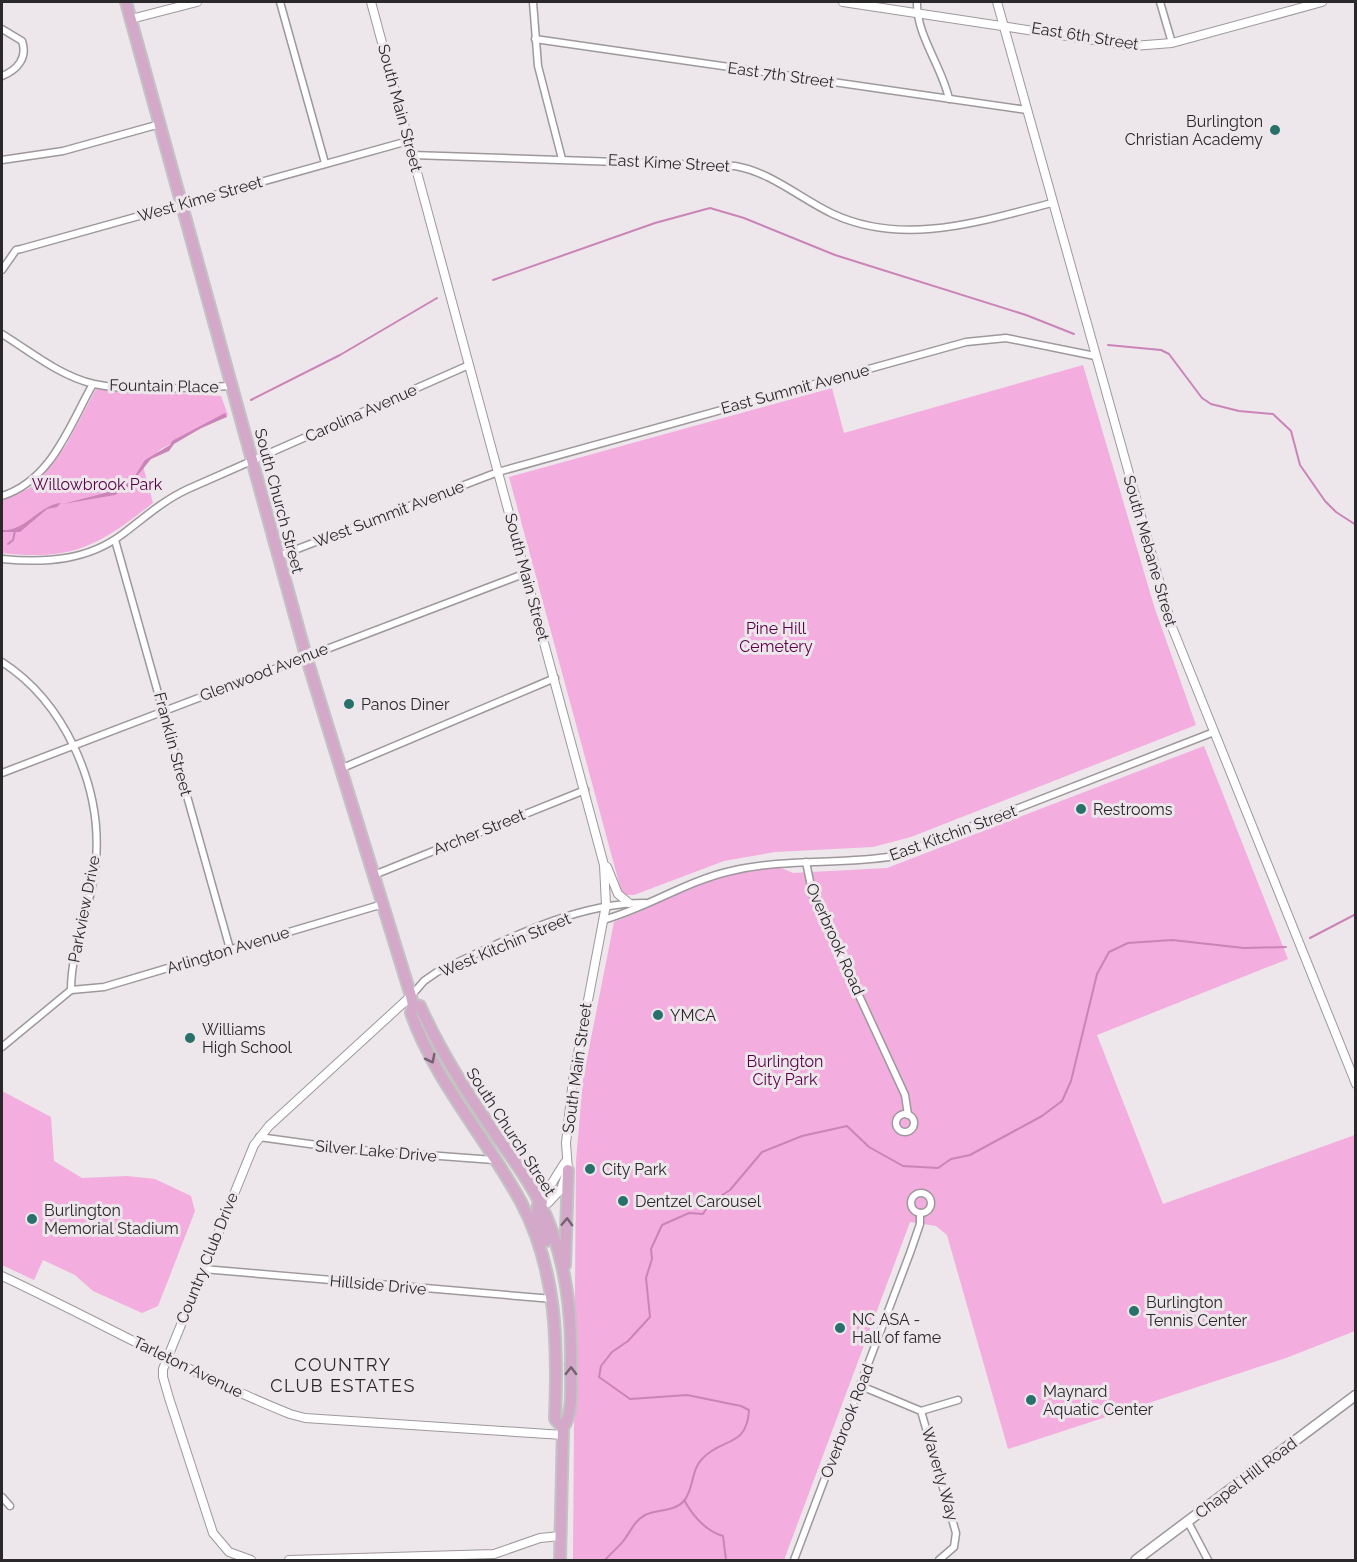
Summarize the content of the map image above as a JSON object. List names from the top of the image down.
{
  "streets": {
    "main road": ["South Church Street", "Chapel Hill Road"],
    "street": [
      "East 6th Street",
      "East 7th Street",
      "South Main Street",
      "East Kime Street",
      "West Kime Street",
      "Fountain Place",
      "East Summit Avenue",
      "Carolina Avenue",
      "West Summit Avenue",
      "South Mebane Street",
      "Glenwood Avenue",
      "Franklin Street",
      "Archer Street",
      "East Kitchin Street",
      "Parkview Drive",
      "Overbrook Road",
      "West Kitchin Street",
      "Arlington Avenue",
      "Silver Lake Drive",
      "Country Club Drive",
      "Hillside Drive",
      "Tarleton Avenue",
      "Waverly Way"
    ]
  },
  "crossings": [
    ["East 6th Street", "South Mebane Street"],
    ["East 7th Street", "South Mebane Street"],
    ["South Main Street", "East Kime Street"],
    ["South Main Street", "West Kime Street"],
    ["South Main Street", "East Summit Avenue"],
    ["South Main Street", "Carolina Avenue"],
    ["South Main Street", "South Church Street"],
    ["South Main Street", "West Summit Avenue"],
    ["South Main Street", "Glenwood Avenue"],
    ["South Main Street", "Archer Street"],
    ["South Main Street", "East Kitchin Street"],
    ["South Main Street", "West Kitchin Street"],
    ["East Kime Street", "South Mebane Street"],
    ["West Kime Street", "South Church Street"],
    ["Fountain Place", "South Church Street"],
    ["East Summit Avenue", "West Summit Avenue"],
    ["East Summit Avenue", "South Mebane Street"],
    ["Carolina Avenue", "South Church Street"],
    ["Carolina Avenue", "Franklin Street"],
    ["South Church Street", "West Summit Avenue"],
    ["South Church Street", "Glenwood Avenue"],
    ["South Church Street", "Archer Street"],
    ["South Church Street", "West Kitchin Street"],
    ["South Church Street", "Arlington Avenue"],
    ["South Church Street", "Silver Lake Drive"],
    ["South Church Street", "Country Club Drive"],
    ["South Church Street", "Hillside Drive"],
    ["South Church Street", "Tarleton Avenue"],
    ["South Mebane Street", "East Kitchin Street"],
    ["Glenwood Avenue", "Franklin Street"],
    ["Glenwood Avenue", "Parkview Drive"],
    ["Franklin Street", "Arlington Avenue"],
    ["East Kitchin Street", "Overbrook Road"],
    ["East Kitchin Street", "West Kitchin Street"],
    ["Parkview Drive", "Arlington Avenue"],
    ["Overbrook Road", "Waverly Way"],
    ["West Kitchin Street", "Country Club Drive"],
    ["Silver Lake Drive", "Country Club Drive"],
    ["Country Club Drive", "Hillside Drive"],
    ["Country Club Drive", "Tarleton Avenue"]
  ],
  "districts": ["COUNTRY CLUB ESTATES"],
  "parks": ["Willowbrook Park", "Pine Hill Cemetery", "Burlington City Park"],
  "places": [
    "Burlington Christian Academy",
    "Panos Diner",
    "Restrooms",
    "YMCA",
    "Williams High School",
    "City Park",
    "Dentzel Carousel",
    "Burlington Memorial Stadium",
    "Burlington Tennis Center",
    "NC ASA - Hall of fame",
    "Maynard Aquatic Center"
  ]
}
